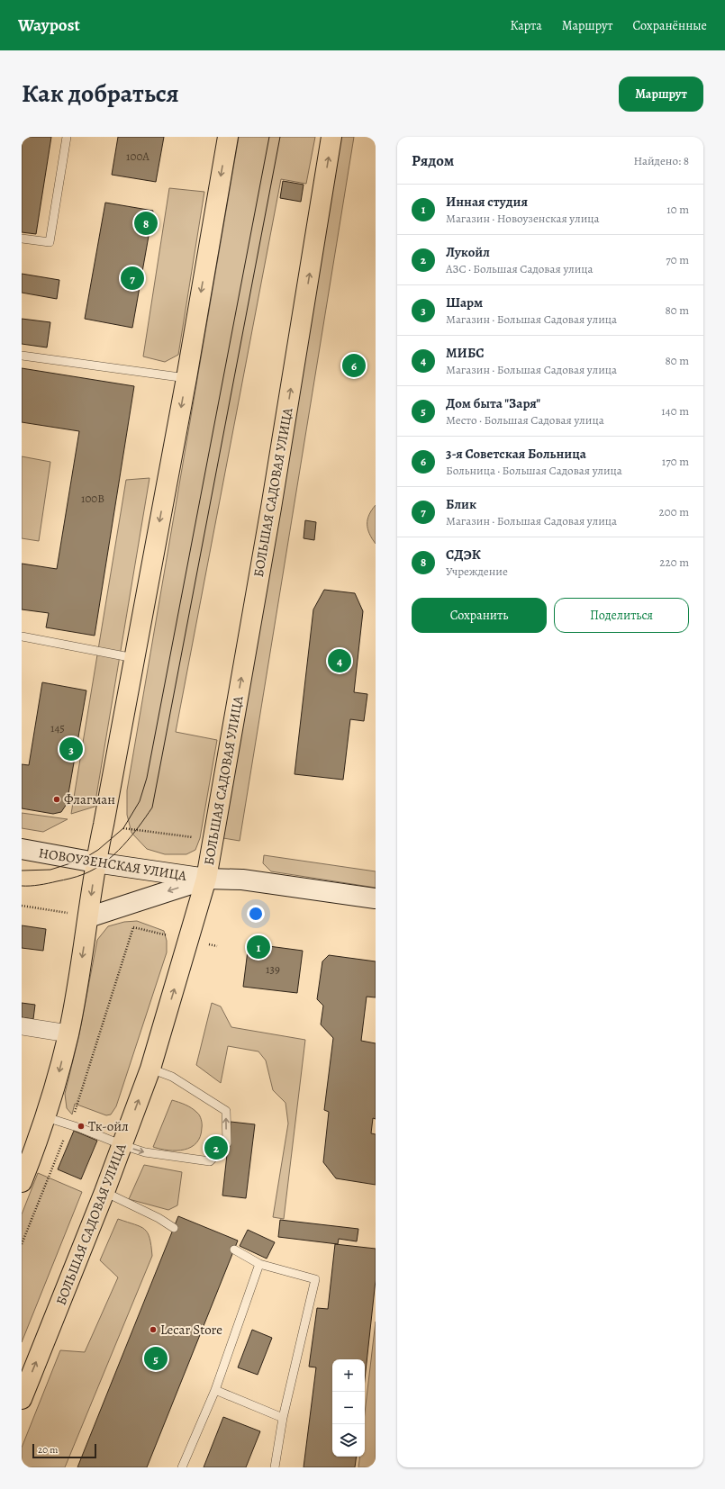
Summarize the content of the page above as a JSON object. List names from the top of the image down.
{
  "streets": {
    "main road": ["БОЛЬШАЯ САДОВАЯ УЛИЦА", "НОВОУЗЕНСКАЯ УЛИЦА"]
  },
  "crossings": [
    ["БОЛЬШАЯ САДОВАЯ УЛИЦА", "НОВОУЗЕНСКАЯ УЛИЦА"]
  ],
  "places": ["Флагман", "Тк-ойл", "Lecar Store"],
  "house_numbers": [
    "100А",
    "100В",
    "145",
    "139"
  ],
  "scale_bar": "20 m",
  "page": {
    "header": "Waypost",
    "nav": ["Карта", "Маршрут", "Сохранённые"],
    "title": "Как добраться",
    "buttons": [
      "Маршрут",
      ["Сохранить", "Поделиться"]
    ],
    "heading": ["Рядом", "Найдено: 8"],
    "list": [
      {
        "mark": "1",
        "name": "Инная студия",
        "note": "Магазин · Новоузенская улица",
        "value": "10 m"
      },
      {
        "mark": "2",
        "name": "Лукойл",
        "note": "АЗС · Большая Садовая улица",
        "value": "70 m"
      },
      {
        "mark": "3",
        "name": "Шарм",
        "note": "Магазин · Большая Садовая улица",
        "value": "80 m"
      },
      {
        "mark": "4",
        "name": "МИБС",
        "note": "Магазин · Большая Садовая улица",
        "value": "80 m"
      },
      {
        "mark": "5",
        "name": "Дом быта \"Заря\"",
        "note": "Место · Большая Садовая улица",
        "value": "140 m"
      },
      {
        "mark": "6",
        "name": "3-я Советская Больница",
        "note": "Больница · Большая Садовая улица",
        "value": "170 m"
      },
      {
        "mark": "7",
        "name": "Блик",
        "note": "Магазин · Большая Садовая улица",
        "value": "200 m"
      },
      {
        "mark": "8",
        "name": "СДЭК",
        "note": "Учреждение",
        "value": "220 m"
      }
    ],
    "pins": [
      "8",
      "7",
      "6",
      "4",
      "3",
      "1",
      "2",
      "5"
    ],
    "map_buttons": ["+", "−"],
    "scale": "20 m"
  }
}
